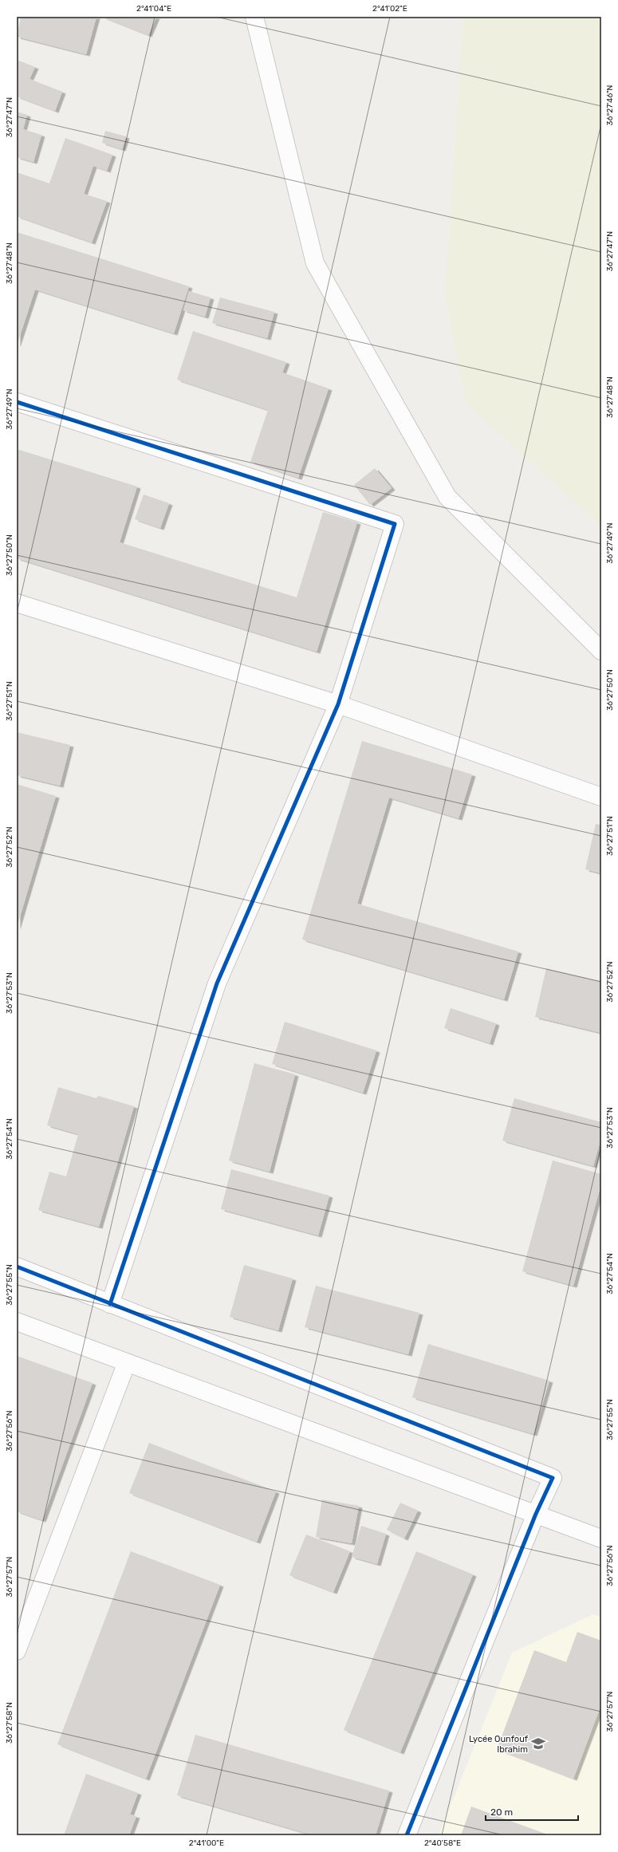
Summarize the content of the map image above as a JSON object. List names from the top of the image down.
{
  "places": {
    "school or university": ["Lycée Ounfouf Ibrahim"]
  },
  "scale_bar": "20 m",
  "coordinates": [
    "2°41'04\"E",
    "2°41'02\"E",
    "36°27'46\"N",
    "36°27'47\"N",
    "36°27'48\"N",
    "36°27'49\"N",
    "36°27'50\"N",
    "36°27'51\"N",
    "36°27'52\"N",
    "36°27'53\"N",
    "36°27'54\"N",
    "36°27'55\"N",
    "36°27'56\"N",
    "36°27'57\"N",
    "36°27'58\"N",
    "2°41'00\"E",
    "2°40'58\"E"
  ]
}
